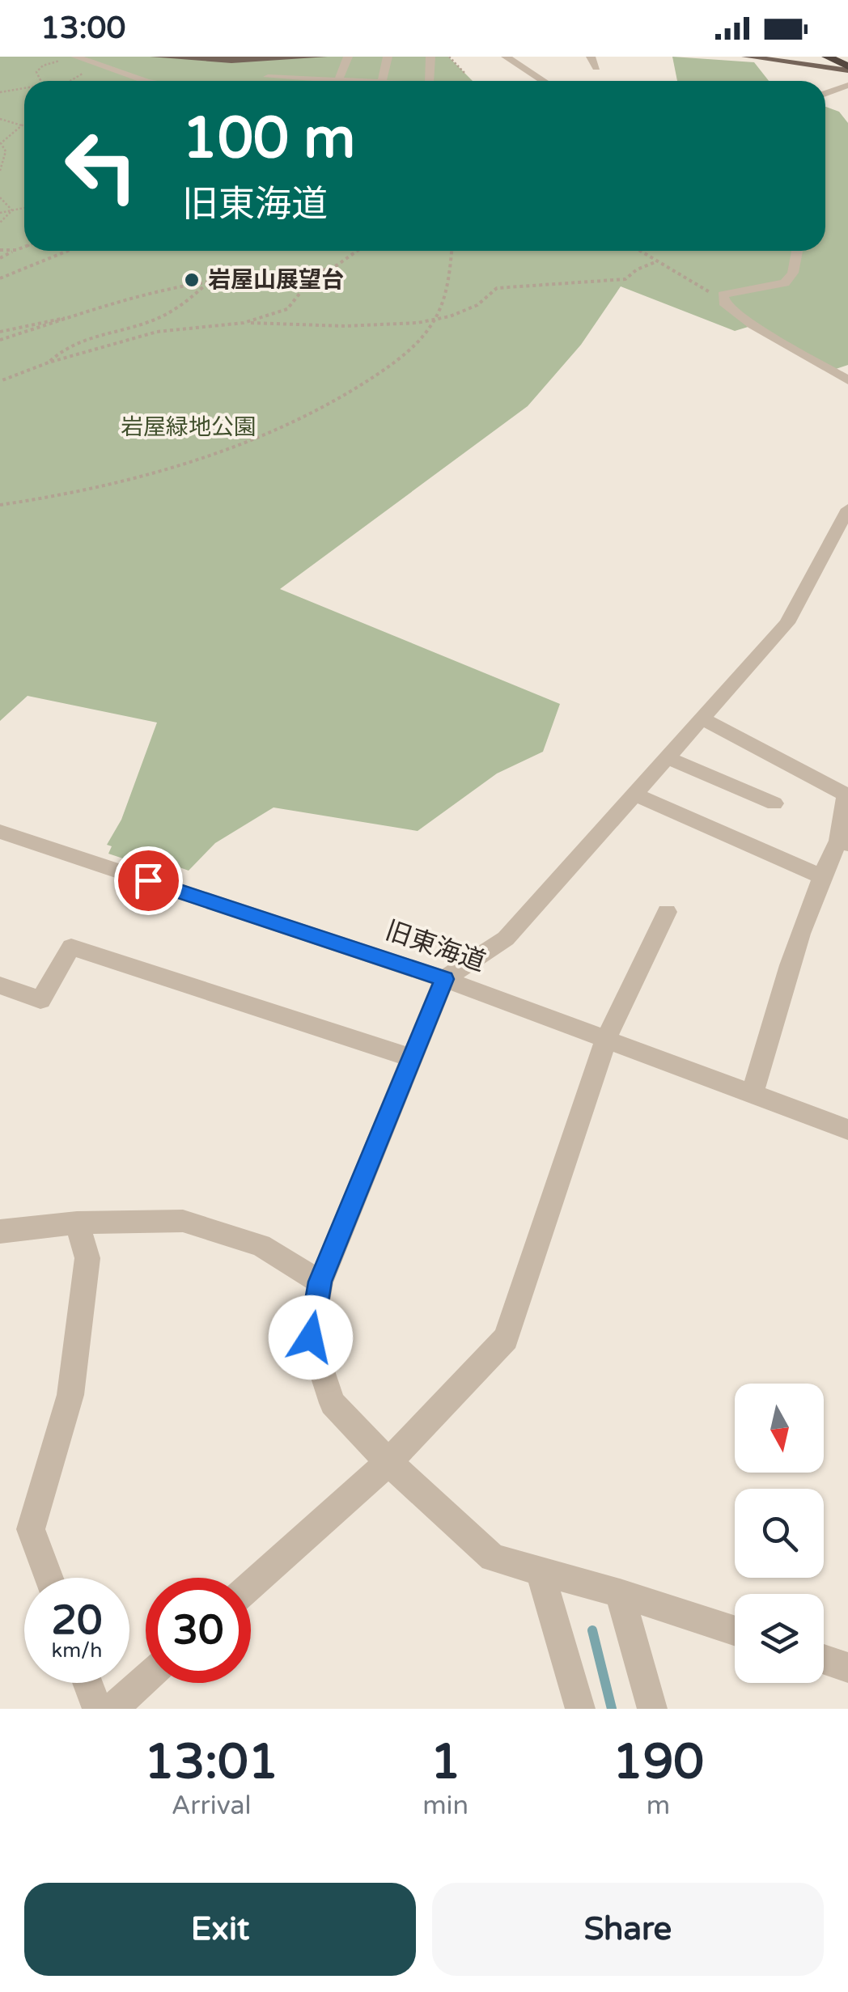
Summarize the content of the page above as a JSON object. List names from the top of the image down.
{
  "streets": {
    "street": ["旧東海道"]
  },
  "parks": ["岩屋緑地公園"],
  "places": ["岩屋山展望台"],
  "north": "bottom",
  "page": {
    "status": "13:00",
    "turn": ["100 m", "旧東海道"],
    "speed": "20 km/h",
    "limit": "30",
    "eta": [
      "13:01",
      "Arrival",
      "1",
      "min",
      "190",
      "m"
    ],
    "buttons": ["Exit", "Share"]
  }
}
